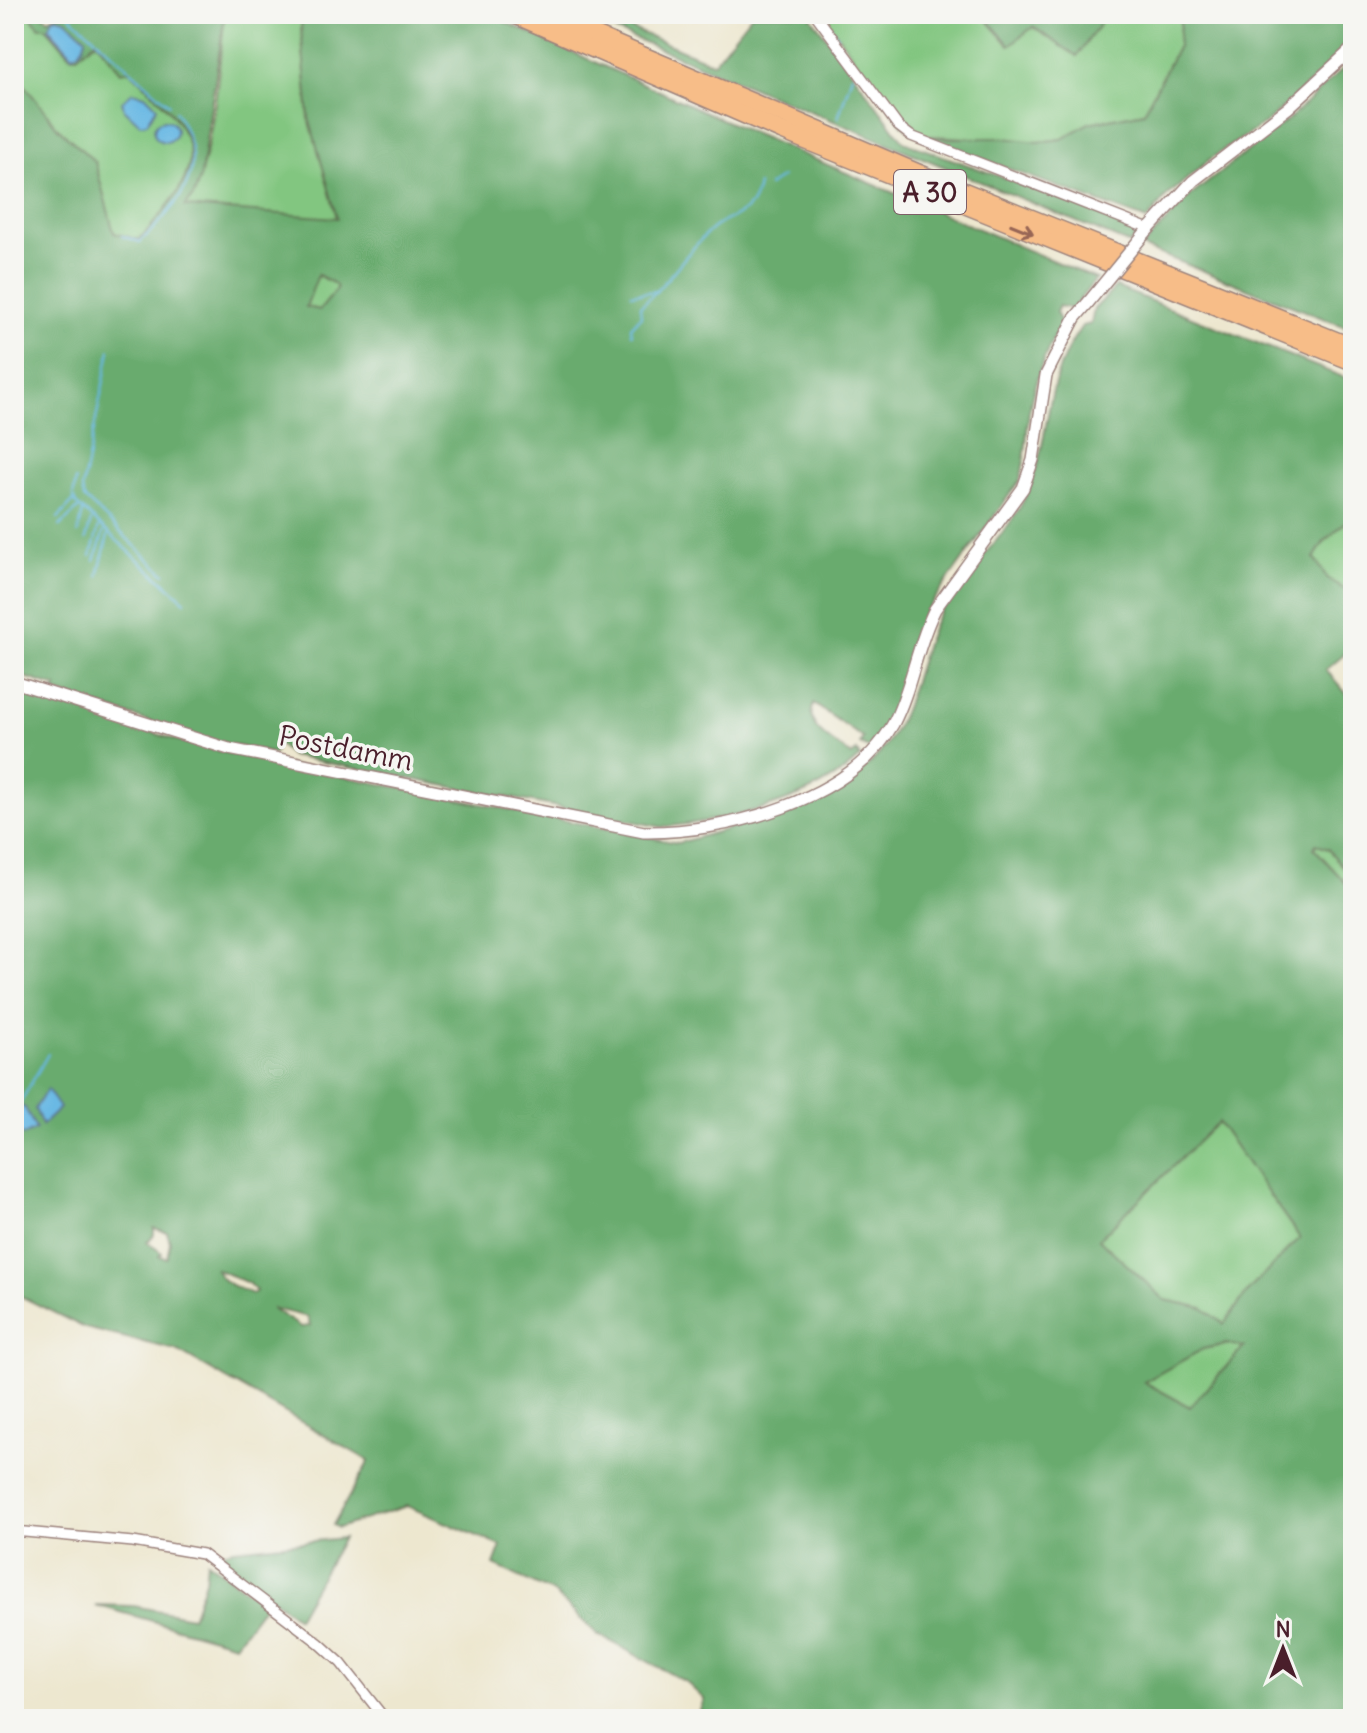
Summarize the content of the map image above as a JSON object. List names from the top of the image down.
{
  "streets": {
    "highway": ["A 30"],
    "street": ["Postdamm"]
  },
  "north": "top"
}
